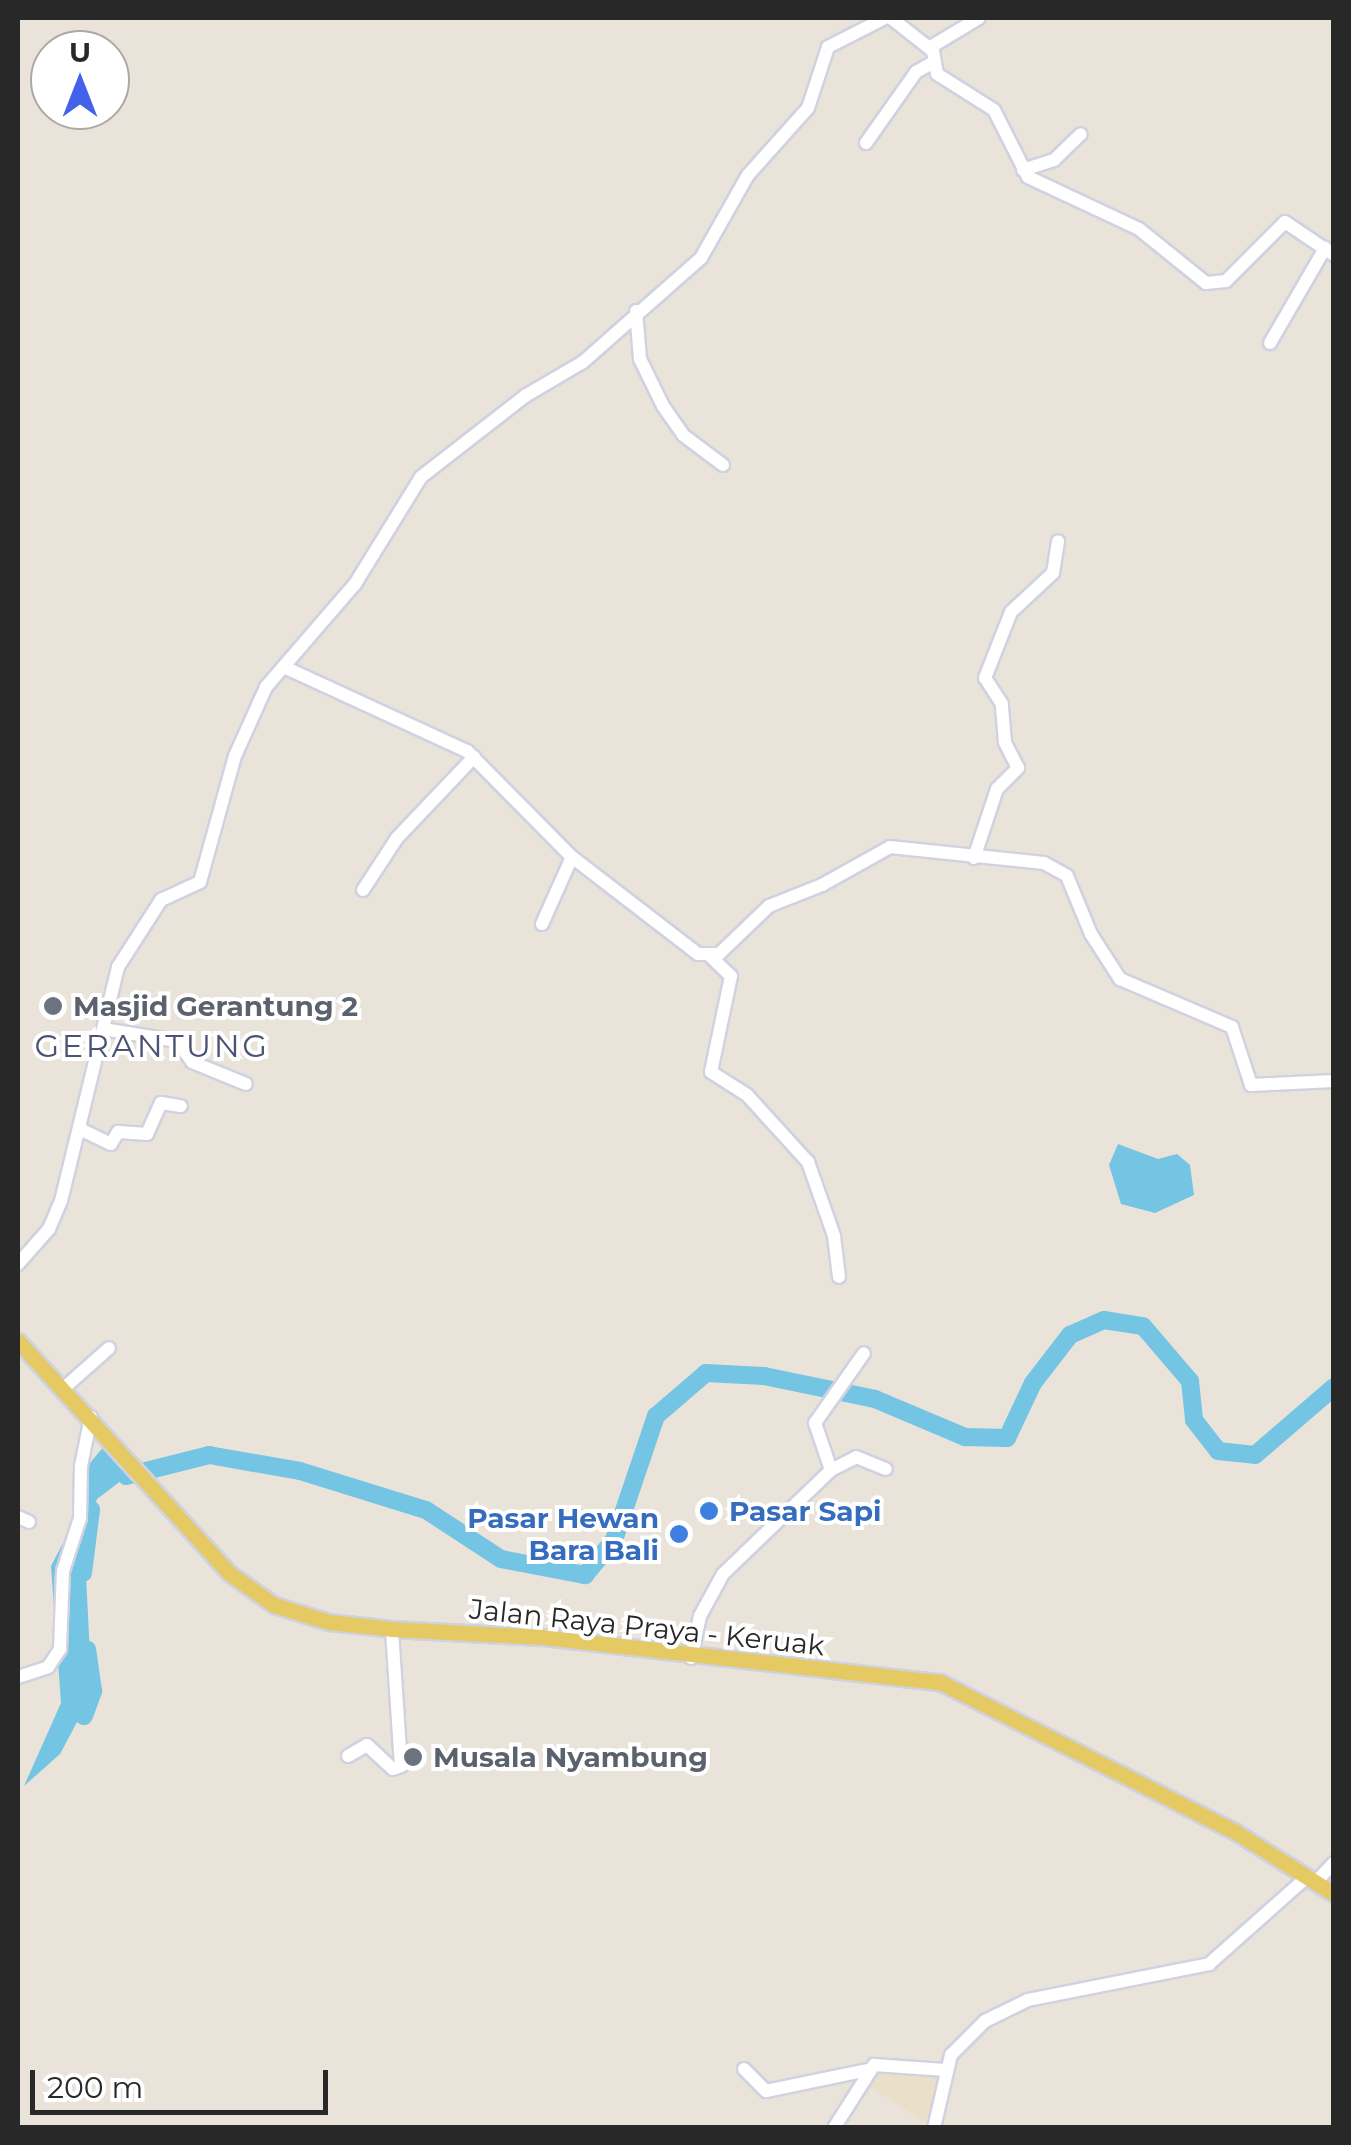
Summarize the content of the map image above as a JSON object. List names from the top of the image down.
{
  "streets": {
    "main road": ["Jalan Raya Praya - Keruak"]
  },
  "districts": ["GERANTUNG"],
  "places": [
    "Masjid Gerantung 2",
    "Pasar Sapi",
    "Pasar Hewan Bara Bali",
    "Musala Nyambung"
  ],
  "scale_bar": "200 m",
  "north": "top"
}
